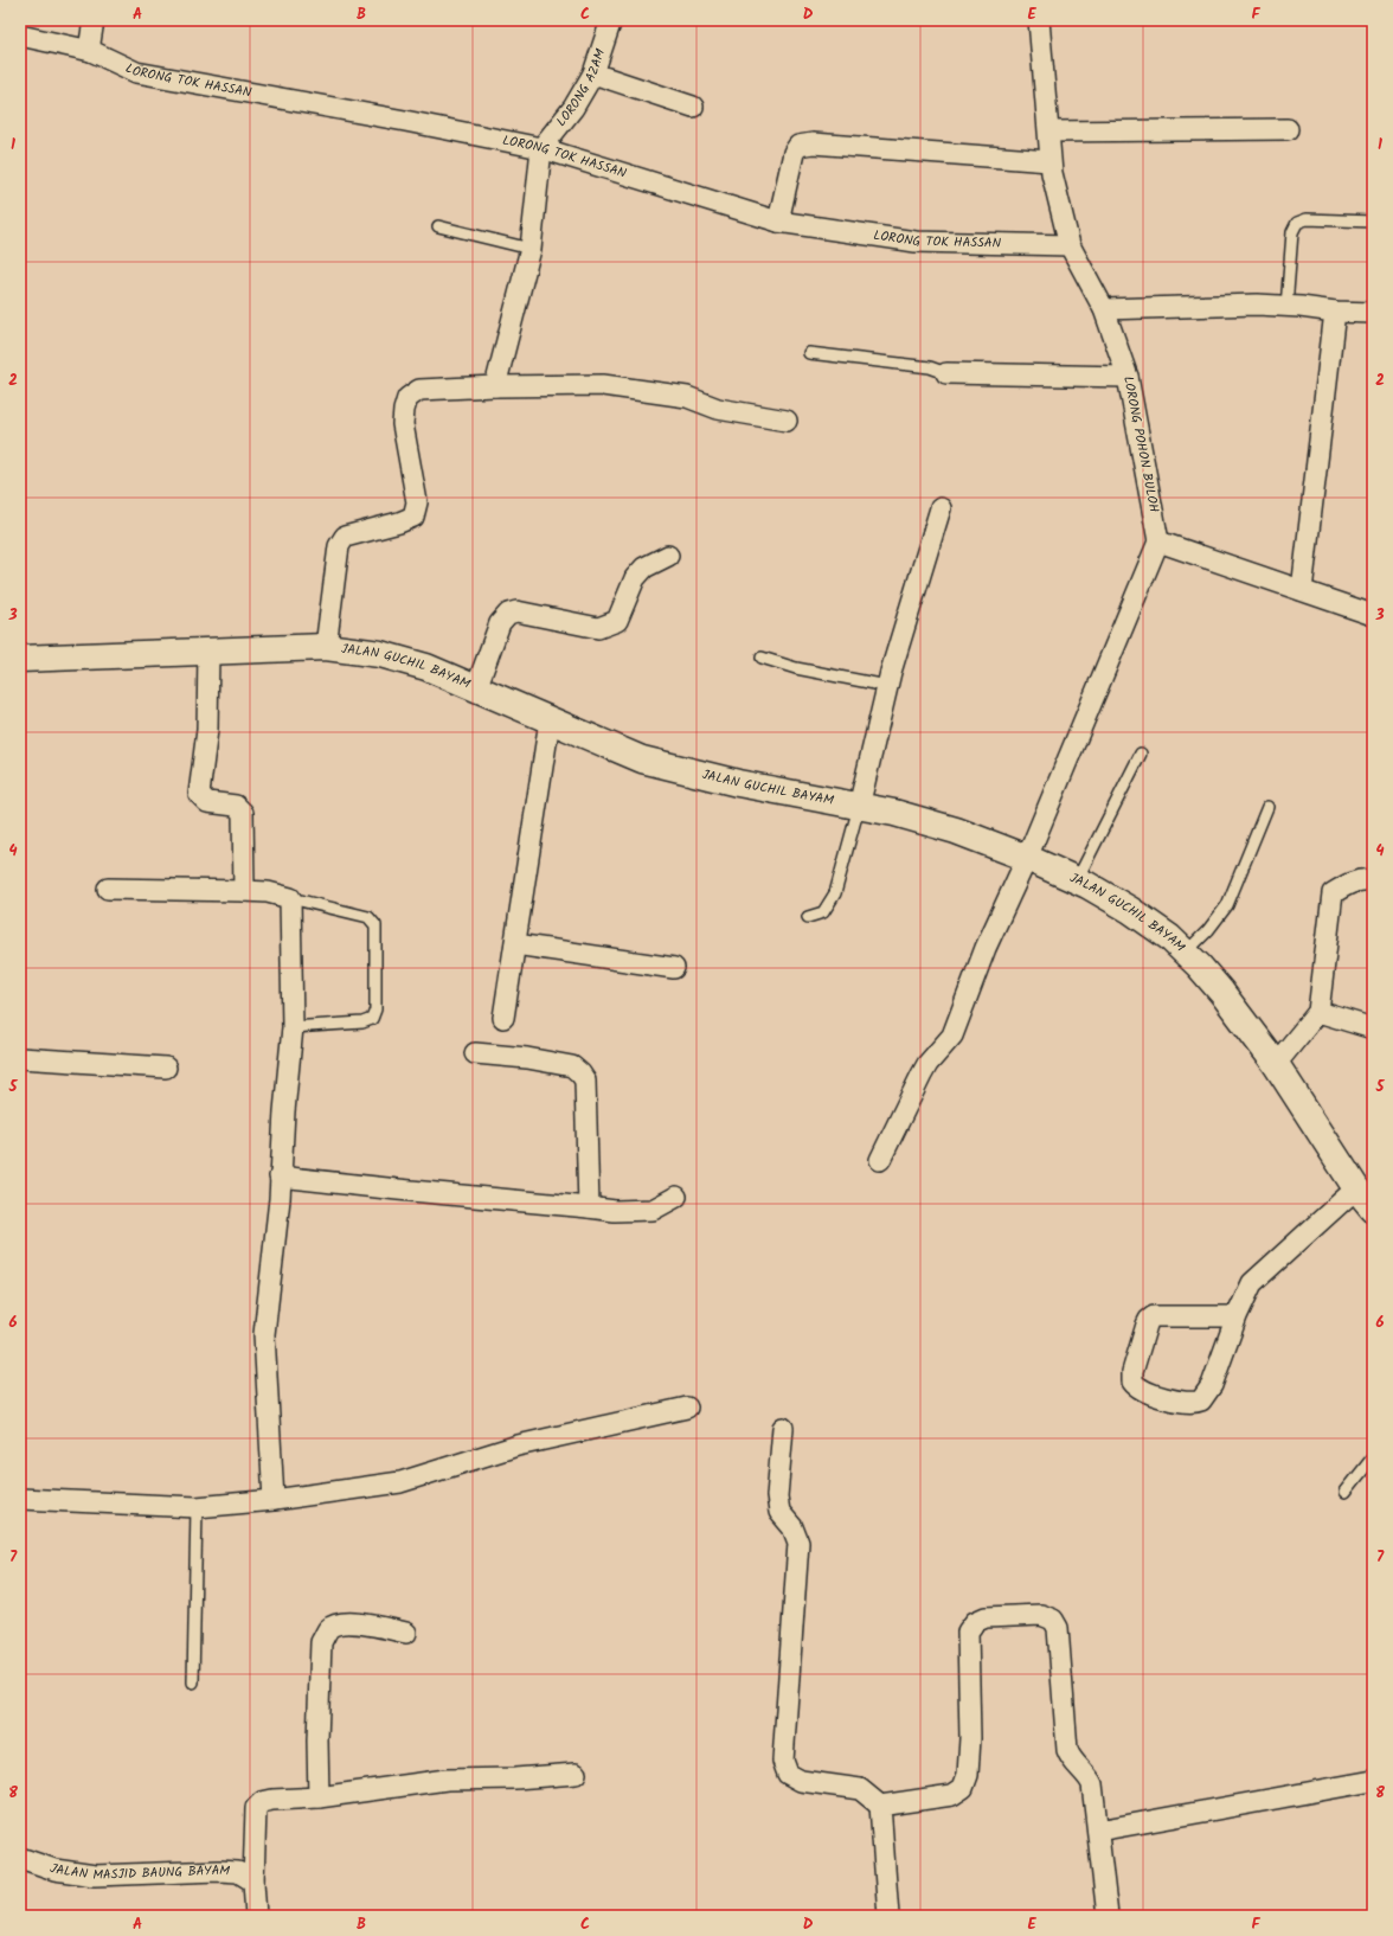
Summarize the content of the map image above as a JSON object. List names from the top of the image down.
{
  "streets": {
    "main road": ["JALAN GUCHIL BAYAM"],
    "street": [
      "LORONG TOK HASSAN",
      "LORONG AZAM",
      "LORONG POHON BULOH",
      "JALAN MASJID BAUNG BAYAM"
    ]
  },
  "crossings": [
    ["LORONG TOK HASSAN", "LORONG AZAM"],
    ["LORONG TOK HASSAN", "LORONG POHON BULOH"]
  ],
  "grid": {
    "columns": [
      "A",
      "B",
      "C",
      "D",
      "E",
      "F"
    ],
    "rows": [
      "1",
      "2",
      "3",
      "4",
      "5",
      "6",
      "7",
      "8"
    ]
  }
}
